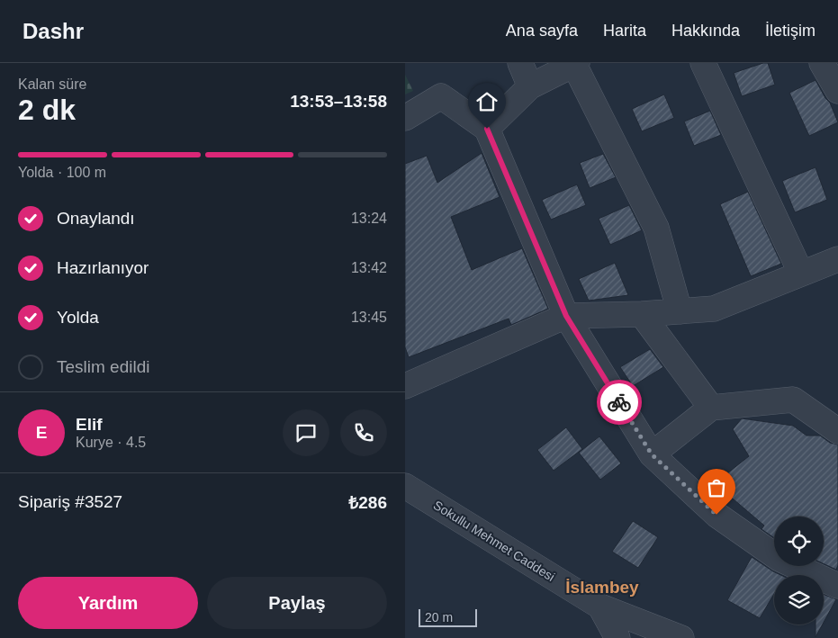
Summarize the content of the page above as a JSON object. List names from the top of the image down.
{
  "streets": {
    "street": ["Sokullu Mehmet Caddesi"]
  },
  "districts": ["İslambey"],
  "scale_bar": "20 m",
  "page": {
    "header": "Dashr",
    "nav": [
      "Ana sayfa",
      "Harita",
      "Hakkında",
      "İletişim"
    ],
    "heading": ["2 dk", "Kalan süre", "13:53–13:58"],
    "panel": [
      "Elif",
      "Kurye · 4.5",
      "Sipariş #3527",
      "₺286"
    ],
    "bar": "Yolda · 100 m",
    "list": [
      ["Onaylandı", "13:24"],
      ["Hazırlanıyor", "13:42"],
      ["Yolda", "13:45"],
      "Teslim edildi"
    ],
    "round": "E",
    "buttons": ["Yardım", "Paylaş"],
    "scale": "20 m"
  }
}
